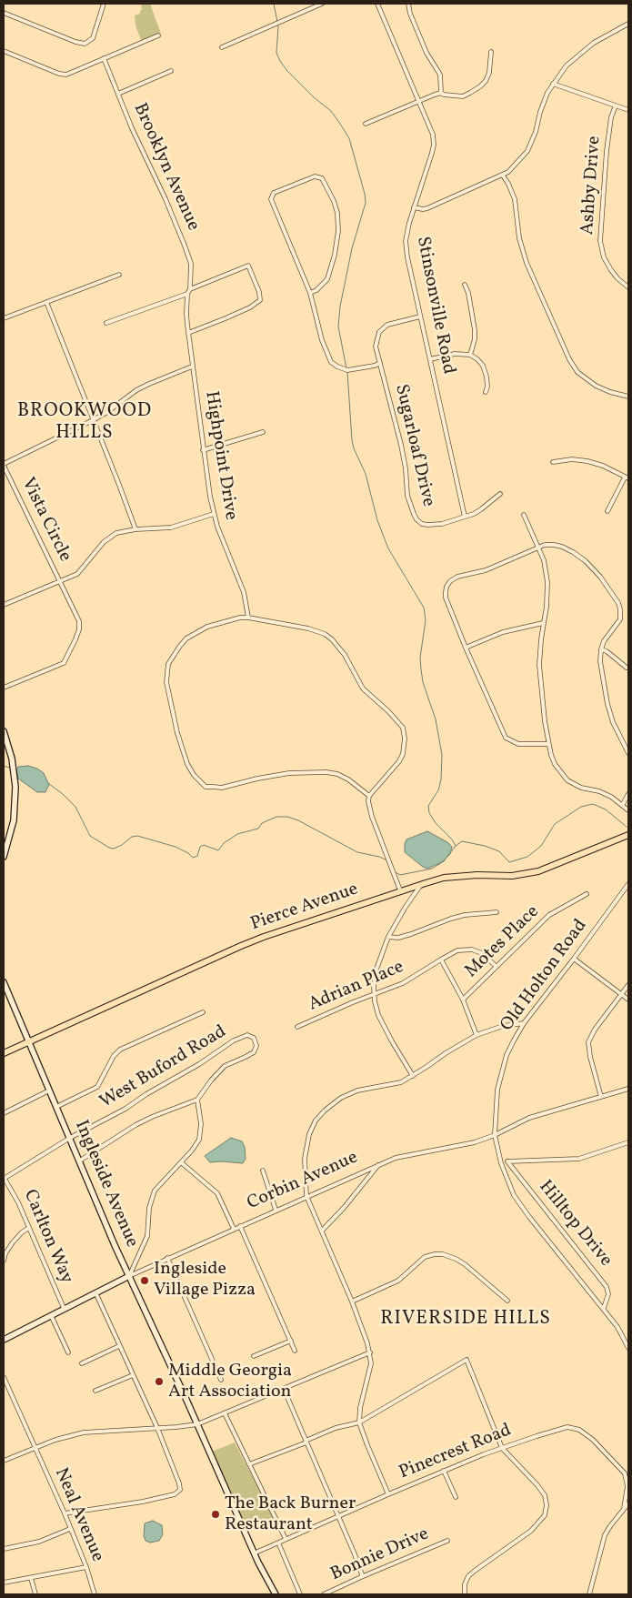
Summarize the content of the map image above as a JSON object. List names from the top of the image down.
{
  "streets": {
    "main road": ["Pierce Avenue"],
    "street": [
      "Brooklyn Avenue",
      "Ashby Drive",
      "Stinsonville Road",
      "Sugarloaf Drive",
      "Highpoint Drive",
      "Vista Circle",
      "Motes Place",
      "Old Holton Road",
      "Adrian Place",
      "West Buford Road",
      "Corbin Avenue",
      "Ingleside Avenue",
      "Hilltop Drive",
      "Carlton Way",
      "Pinecrest Road",
      "Neal Avenue",
      "Bonnie Drive"
    ]
  },
  "crossings": [
    ["Stinsonville Road", "Sugarloaf Drive"],
    ["Pierce Avenue", "Ingleside Avenue"],
    ["Motes Place", "Adrian Place"],
    ["Old Holton Road", "Corbin Avenue"],
    ["Old Holton Road", "Hilltop Drive"],
    ["West Buford Road", "Ingleside Avenue"],
    ["West Buford Road", "Carlton Way"],
    ["Corbin Avenue", "Ingleside Avenue"],
    ["Corbin Avenue", "Carlton Way"],
    ["Ingleside Avenue", "Pinecrest Road"]
  ],
  "districts": ["BROOKWOOD HILLS", "RIVERSIDE HILLS"],
  "places": ["Ingleside Village Pizza", "Middle Georgia Art Association", "The Back Burner Restaurant"]
}
